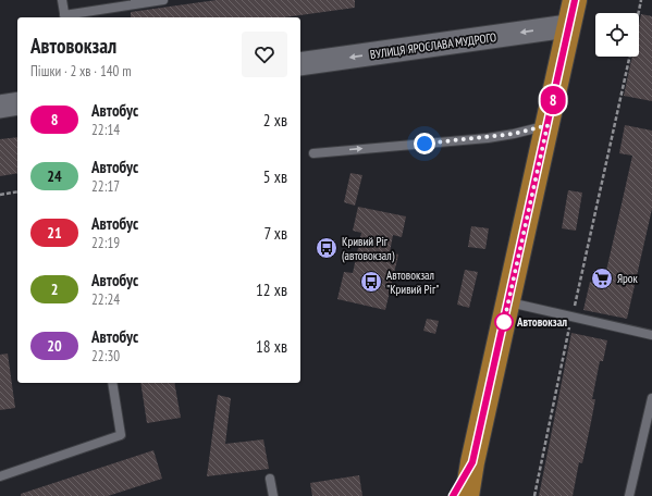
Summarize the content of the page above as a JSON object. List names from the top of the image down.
{
  "streets": {
    "street": ["ВУЛИЦЯ ЯРОСЛАВА МУДРОГО"]
  },
  "one_way": ["ВУЛИЦЯ ЯРОСЛАВА МУДРОГО"],
  "places": {
    "bus stop": ["Кривий Ріг (автовокзал)", "Автовокзал \"Кривий Ріг\""],
    "supermarket": ["Ярок"],
    "other": ["Автовокзал"]
  },
  "lines": ["bus line 8"],
  "page": {
    "on_map": "8",
    "heading": ["Автовокзал", "Пішки · 2 хв · 140 m"],
    "list": [
      {
        "mark": "8",
        "name": "Автобус",
        "note": "22:14",
        "value": "2 хв"
      },
      {
        "mark": "24",
        "name": "Автобус",
        "note": "22:17",
        "value": "5 хв"
      },
      {
        "mark": "21",
        "name": "Автобус",
        "note": "22:19",
        "value": "7 хв"
      },
      {
        "mark": "2",
        "name": "Автобус",
        "note": "22:24",
        "value": "12 хв"
      },
      {
        "mark": "20",
        "name": "Автобус",
        "note": "22:30",
        "value": "18 хв"
      }
    ]
  }
}
